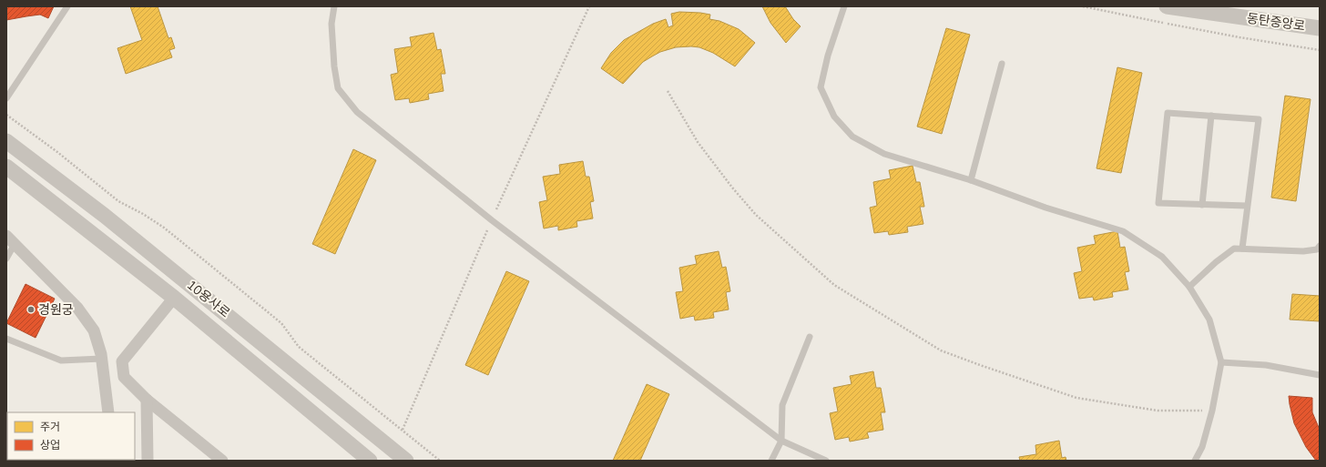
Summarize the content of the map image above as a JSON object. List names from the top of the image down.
{
  "streets": {
    "street": ["동탄중앙로", "10용사로"]
  },
  "places": ["경원궁"],
  "legend": ["주거", "상업"]
}
